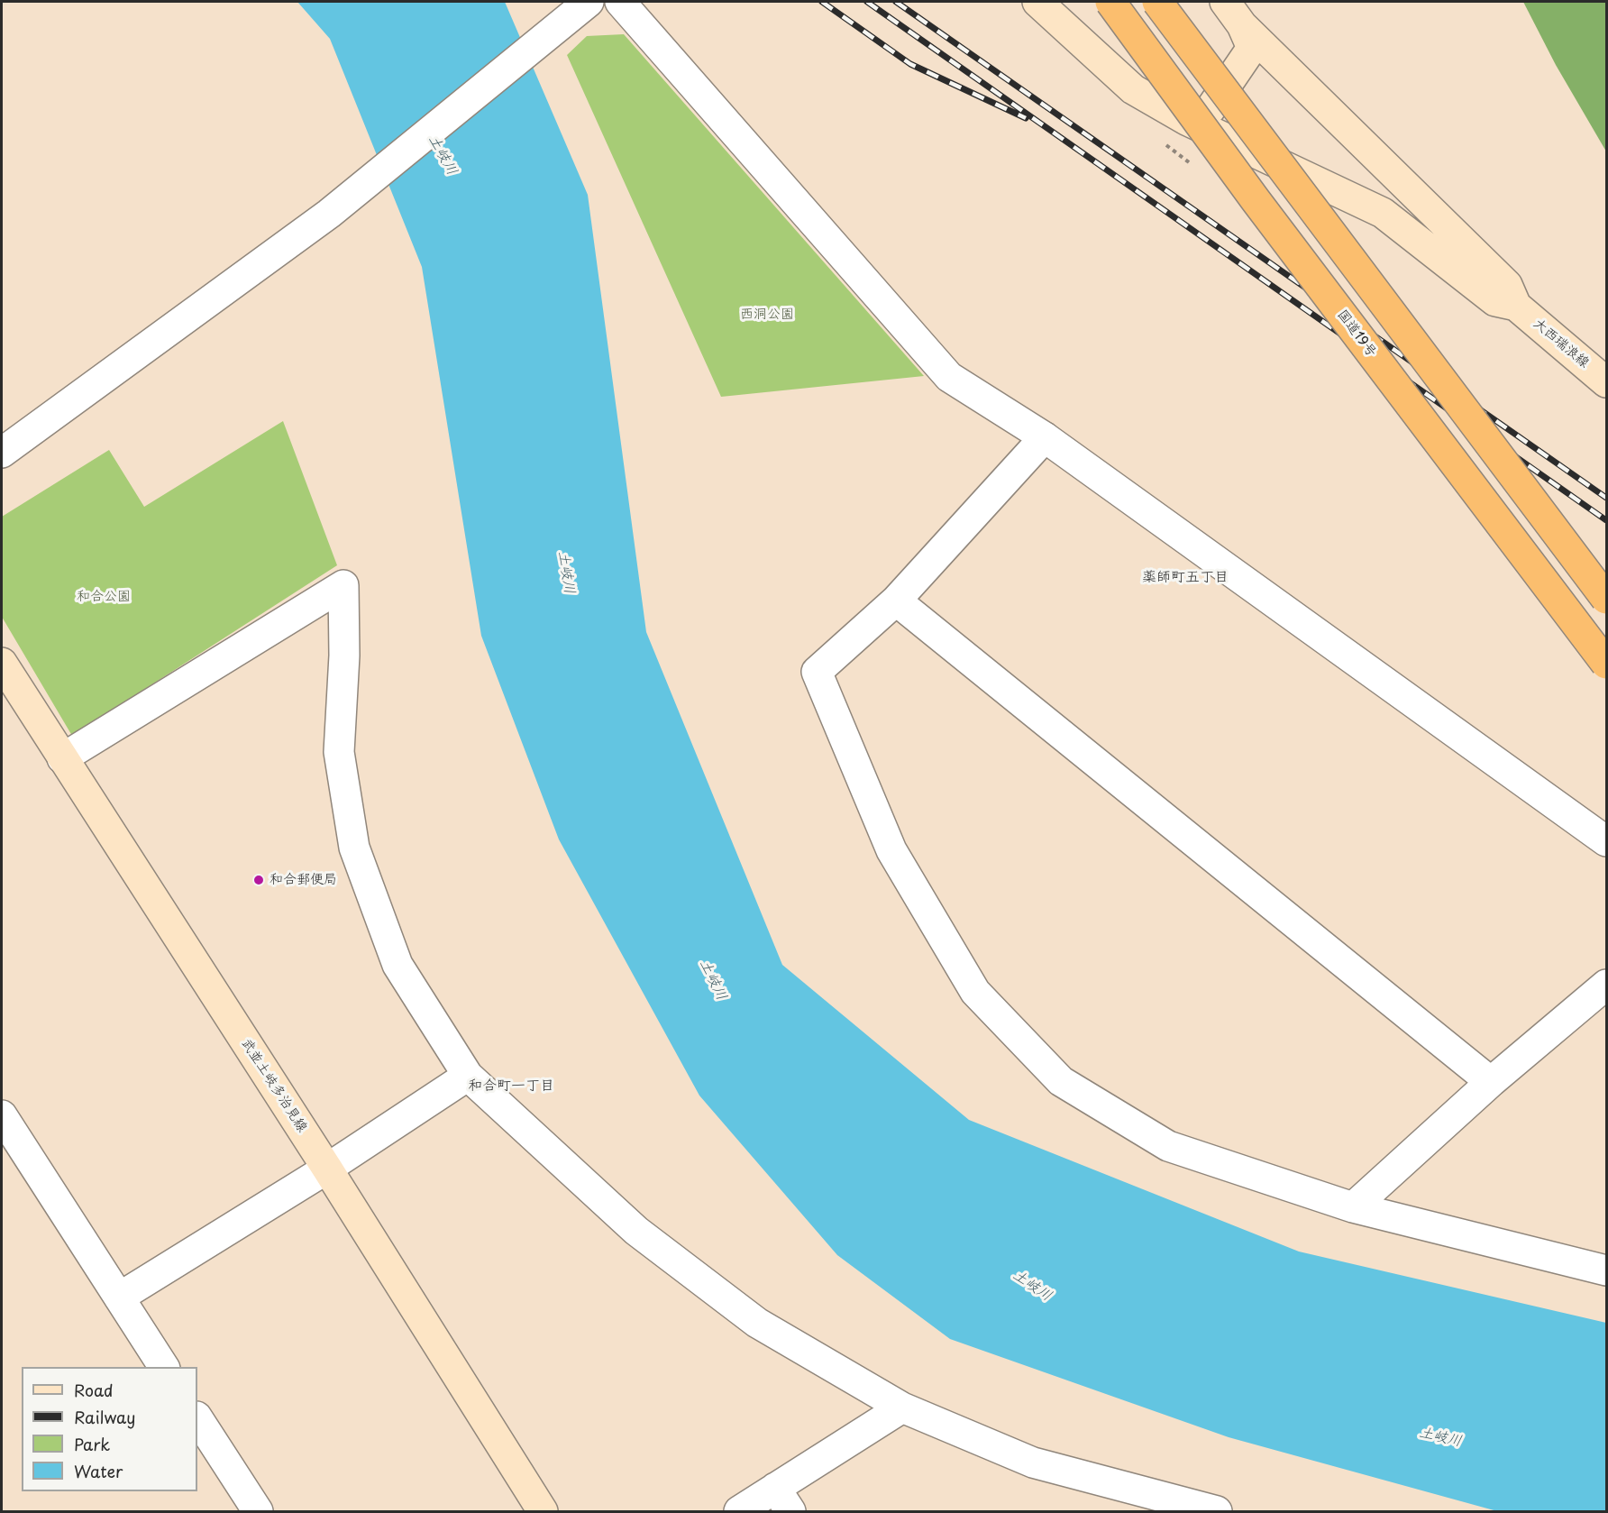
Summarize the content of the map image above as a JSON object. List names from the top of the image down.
{
  "streets": {
    "highway": ["国道19号"],
    "main road": ["大西瑞浪線", "武並土岐多治見線"]
  },
  "districts": ["薬師町五丁目", "和合町一丁目"],
  "water": ["土岐川"],
  "parks": ["西洞公園", "和合公園"],
  "places": ["和合郵便局"],
  "legend": [
    "Road",
    "Railway",
    "Park",
    "Water"
  ]
}
